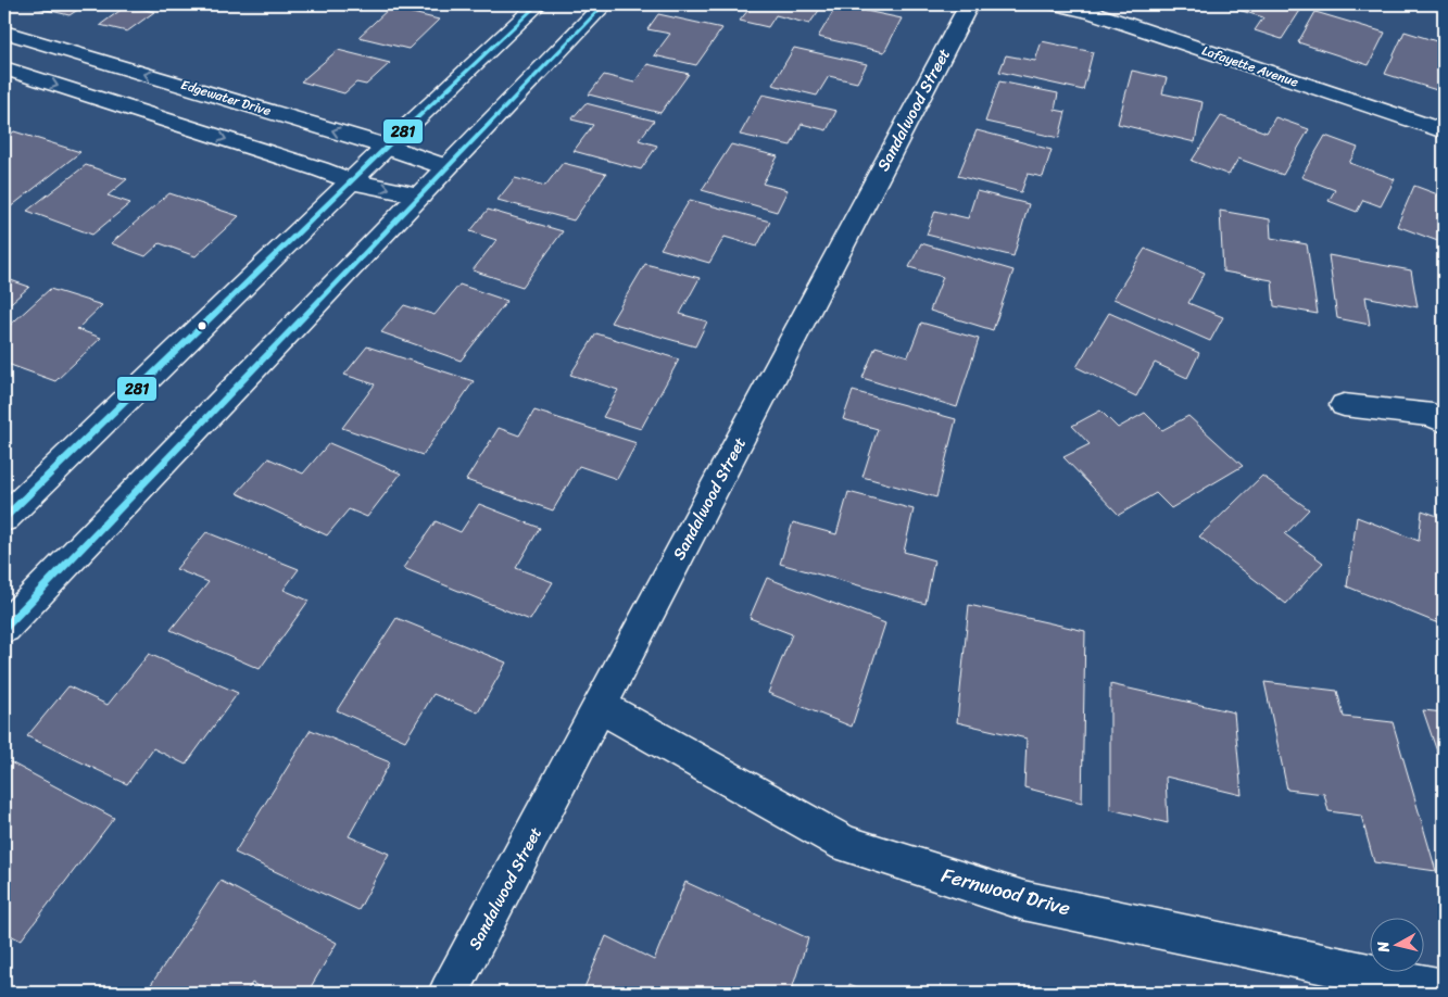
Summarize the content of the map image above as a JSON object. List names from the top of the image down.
{
  "streets": {
    "street": [
      "Lafayette Avenue",
      "Edgewater Drive",
      "Sandalwood Street",
      "Fernwood Drive"
    ]
  },
  "crossings": [
    ["Sandalwood Street", "Fernwood Drive"]
  ],
  "lines": ["transit line 281"],
  "north": "left"
}
